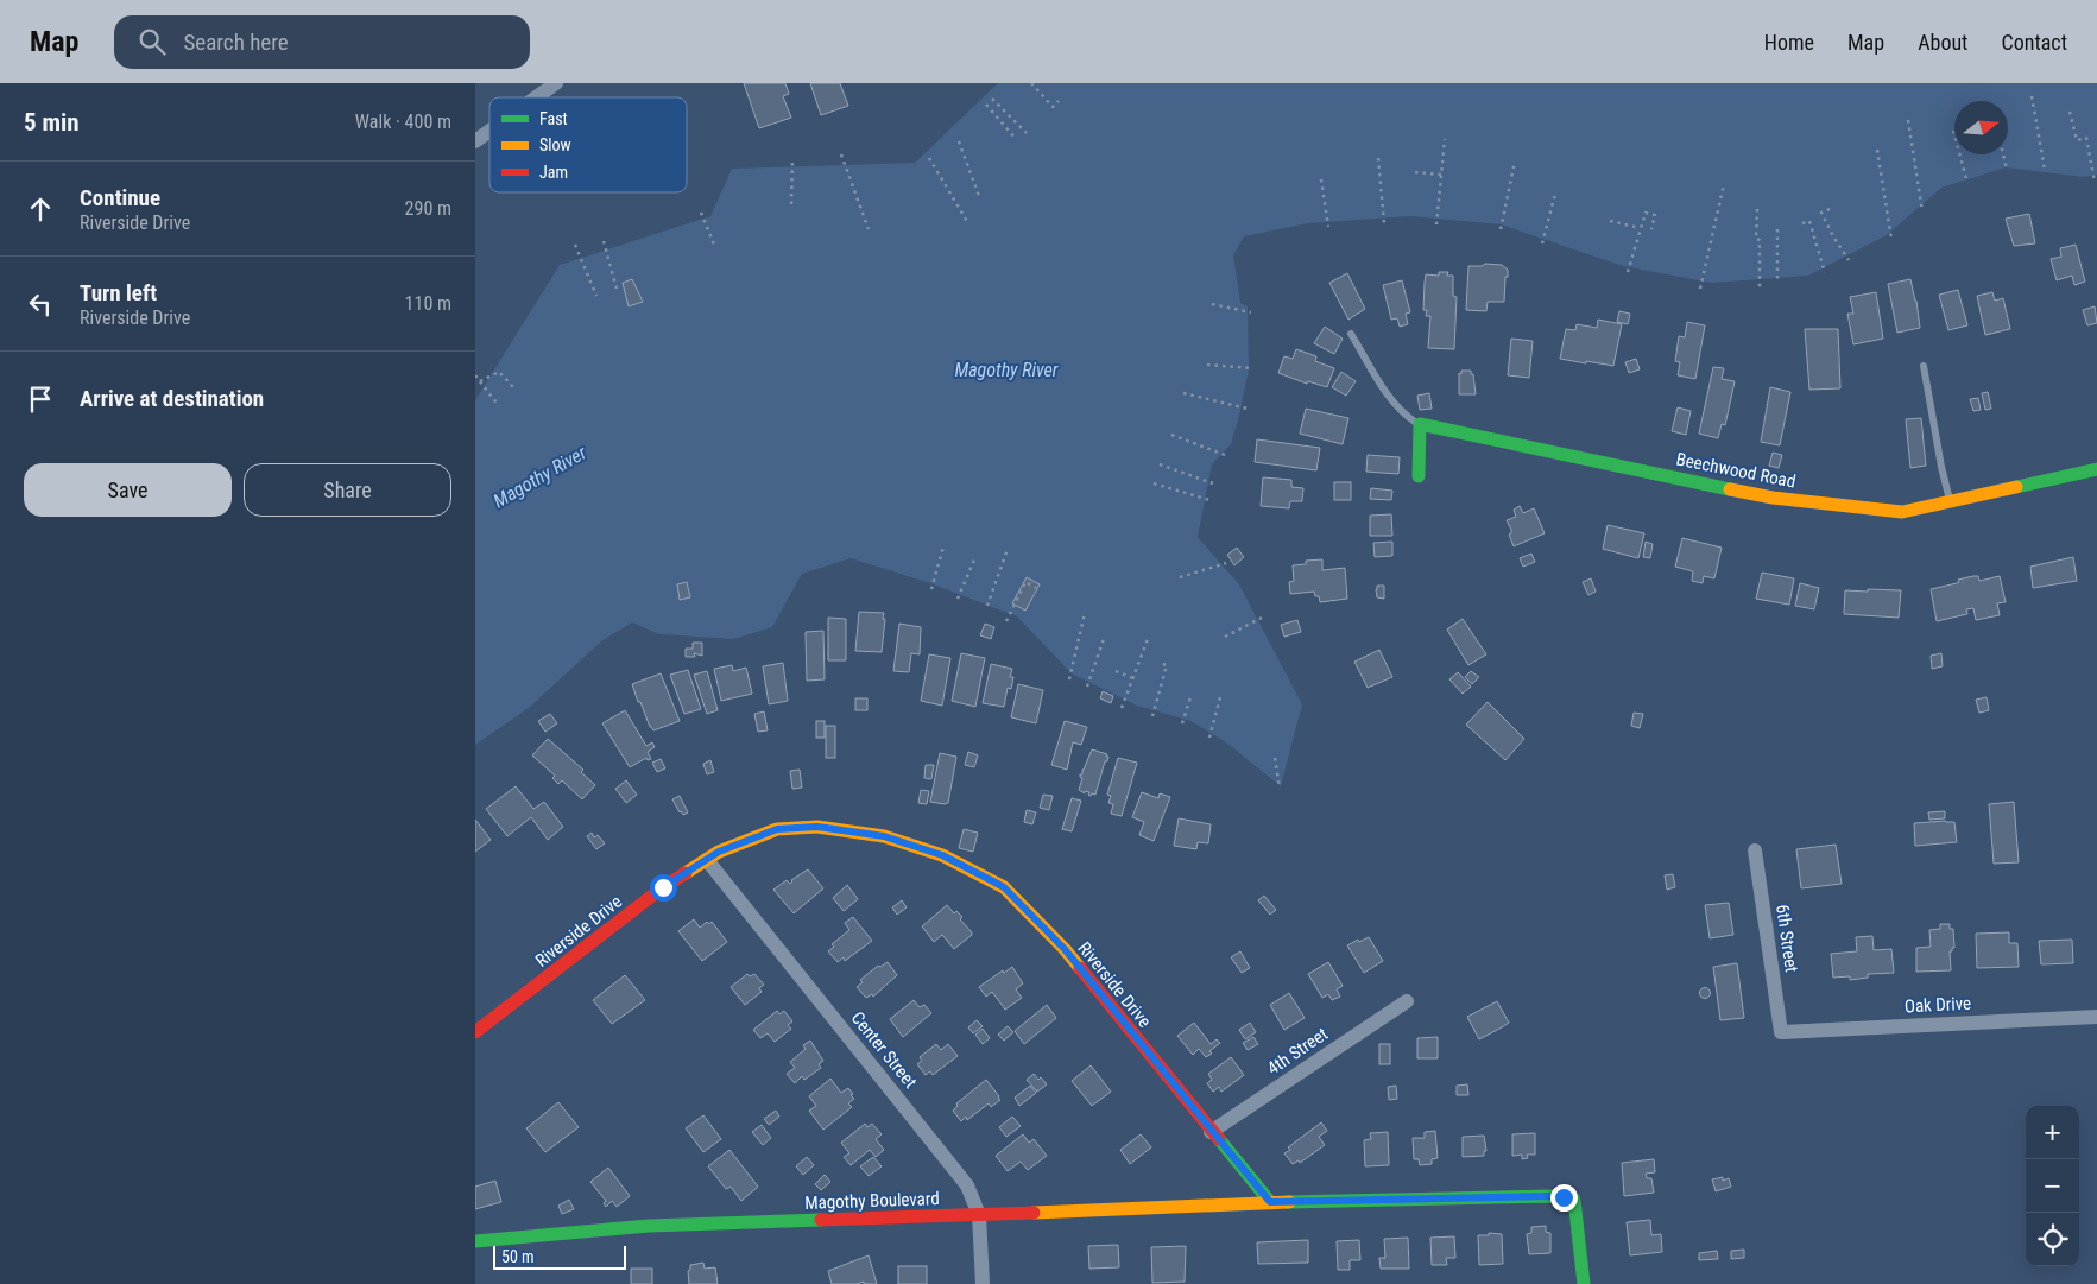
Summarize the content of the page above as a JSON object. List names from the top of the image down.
{
  "streets": {
    "street": [
      "Beechwood Road",
      "Riverside Drive",
      "6th Street",
      "Oak Drive",
      "Center Street",
      "4th Street",
      "Magothy Boulevard"
    ]
  },
  "crossings": [
    ["Riverside Drive", "Center Street"],
    ["Riverside Drive", "4th Street"],
    ["Riverside Drive", "Magothy Boulevard"],
    ["6th Street", "Oak Drive"],
    ["Center Street", "Magothy Boulevard"]
  ],
  "water": ["Magothy River"],
  "legend": ["Fast", "Slow", "Jam"],
  "scale_bar": "50 m",
  "north": "right",
  "page": {
    "header": "Map",
    "search": "Search here",
    "nav": [
      "Home",
      "Map",
      "About",
      "Contact"
    ],
    "heading": ["5 min", "Walk · 400 m"],
    "list": [
      ["Continue", "Riverside Drive", "290 m"],
      ["Turn left", "Riverside Drive", "110 m"],
      "Arrive at destination"
    ],
    "buttons": ["Save", "Share"],
    "map_buttons": ["+", "−"],
    "scale": "50 m"
  }
}
